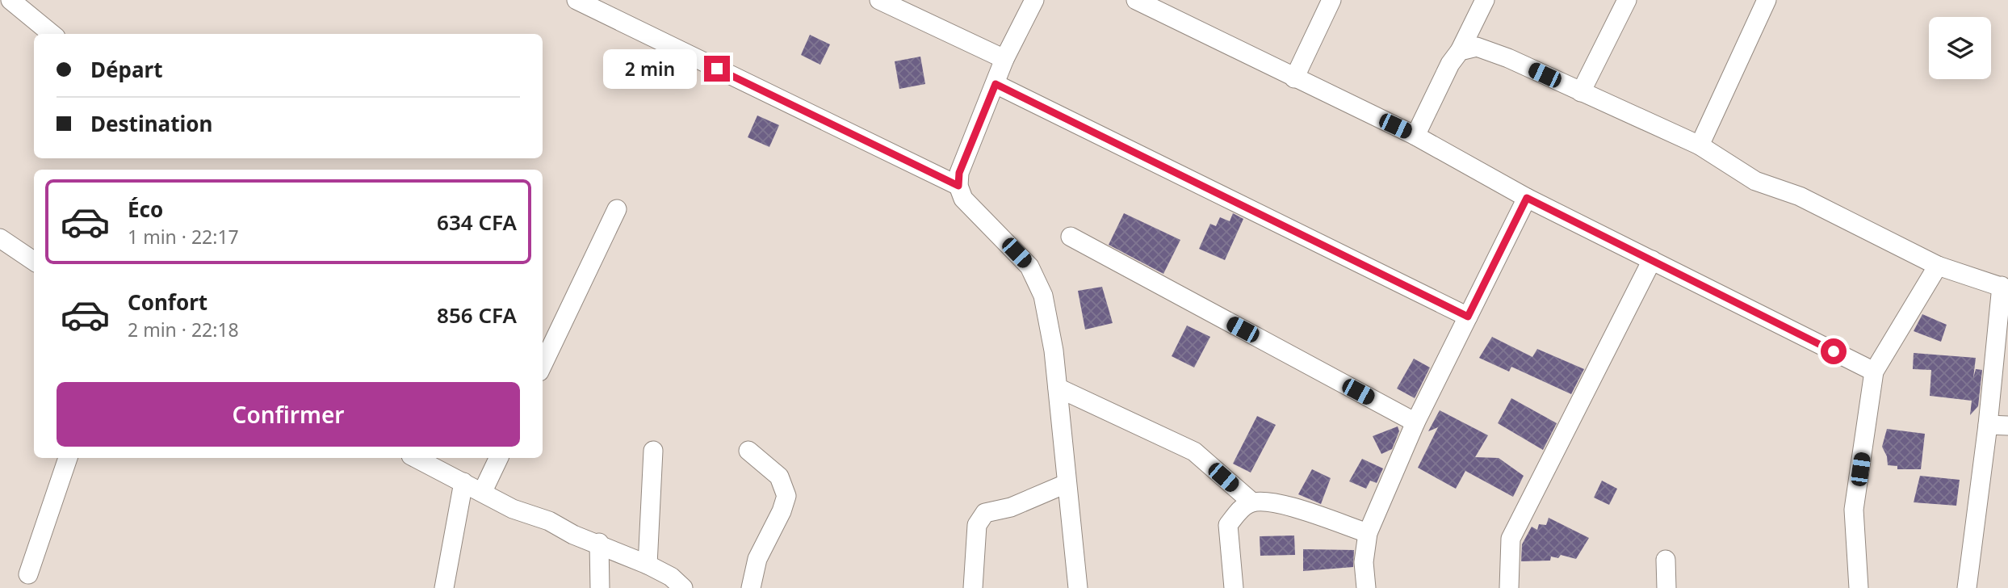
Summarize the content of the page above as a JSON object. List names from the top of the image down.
{
  "page": {
    "banner": ["Départ", "Destination"],
    "bubble": "2 min",
    "list": [
      {
        "name": "Éco",
        "note": "1 min · 22:17",
        "value": "634 CFA"
      },
      {
        "name": "Confort",
        "note": "2 min · 22:18",
        "value": "856 CFA"
      }
    ],
    "buttons": "Confirmer"
  }
}
